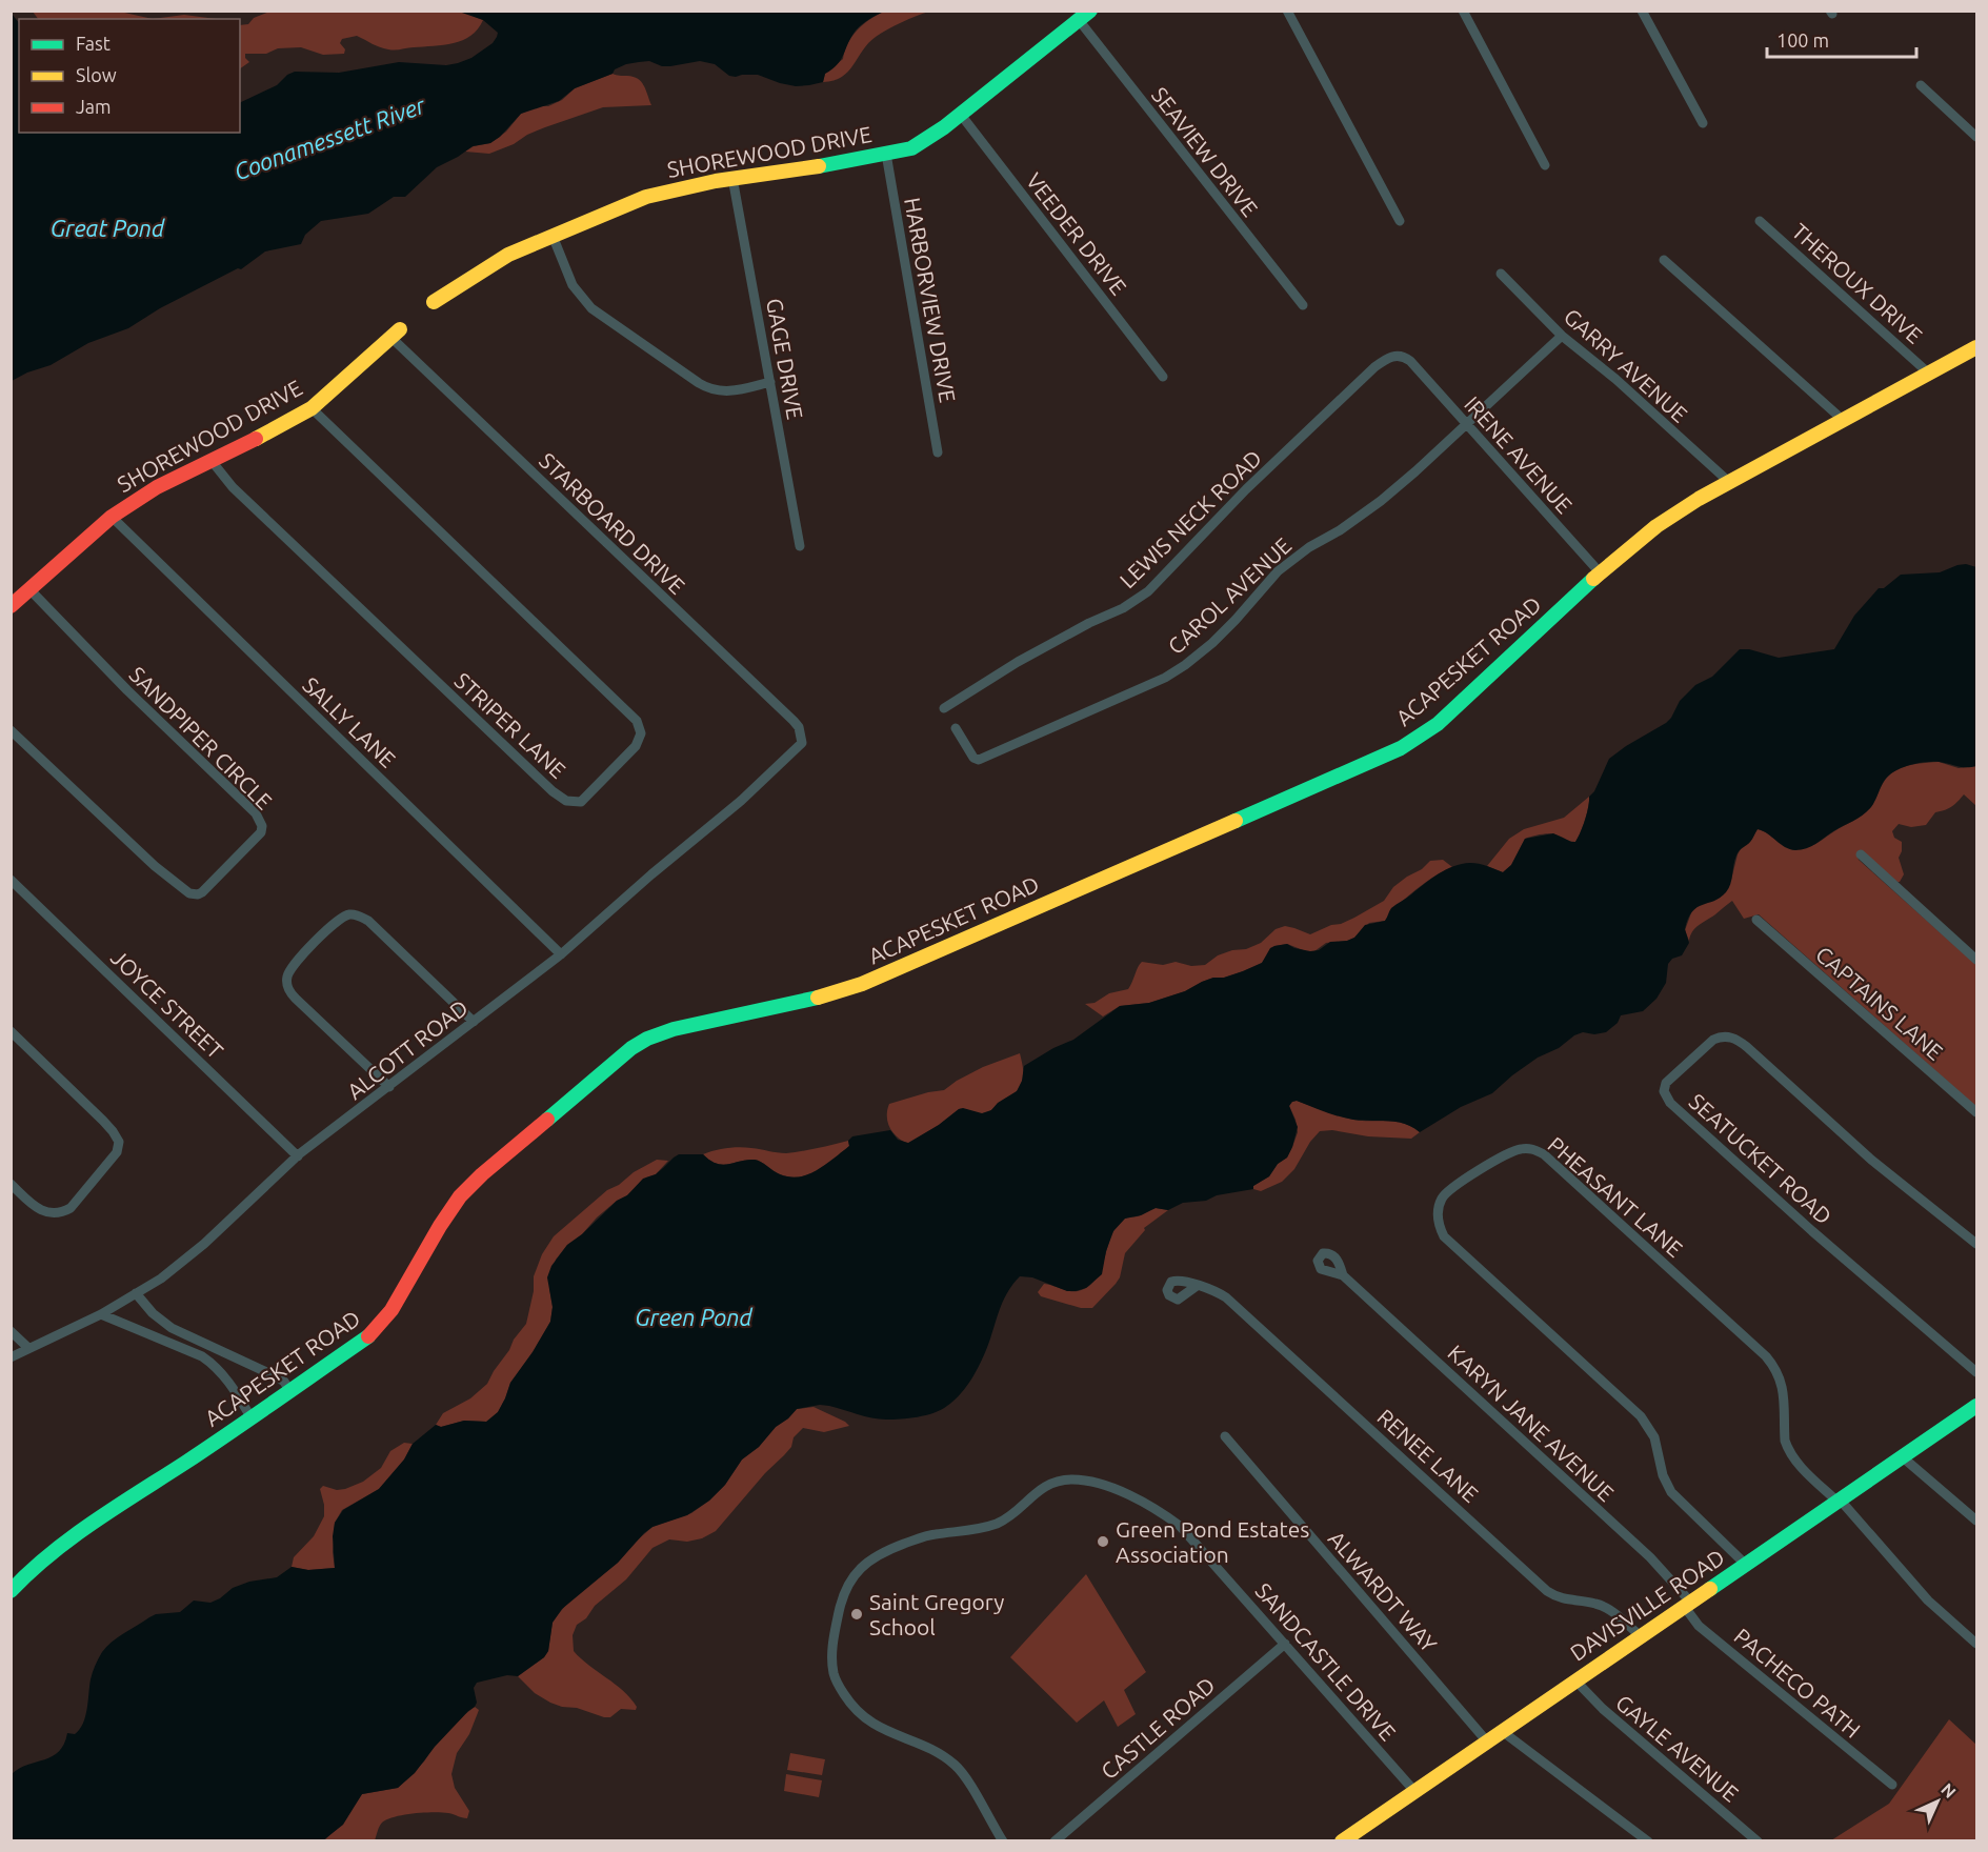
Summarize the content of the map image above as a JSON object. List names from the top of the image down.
{
  "streets": {
    "main road": ["SHOREWOOD DRIVE", "ACAPESKET ROAD", "DAVISVILLE ROAD"],
    "street": [
      "SEAVIEW DRIVE",
      "VEEDER DRIVE",
      "THEROUX DRIVE",
      "HARBORVIEW DRIVE",
      "GAGE DRIVE",
      "GARRY AVENUE",
      "IRENE AVENUE",
      "LEWIS NECK ROAD",
      "STARBOARD DRIVE",
      "CAROL AVENUE",
      "SALLY LANE",
      "STRIPER LANE",
      "SANDPIPER CIRCLE",
      "CAPTAINS LANE",
      "JOYCE STREET",
      "ALCOTT ROAD",
      "SEATUCKET ROAD",
      "PHEASANT LANE",
      "KARYN JANE AVENUE",
      "RENEE LANE",
      "ALWARDT WAY",
      "SANDCASTLE DRIVE",
      "PACHECO PATH",
      "CASTLE ROAD",
      "GAYLE AVENUE"
    ]
  },
  "crossings": [
    ["SHOREWOOD DRIVE", "SEAVIEW DRIVE"],
    ["SHOREWOOD DRIVE", "VEEDER DRIVE"],
    ["SHOREWOOD DRIVE", "HARBORVIEW DRIVE"],
    ["SHOREWOOD DRIVE", "GAGE DRIVE"],
    ["SHOREWOOD DRIVE", "STARBOARD DRIVE"],
    ["SHOREWOOD DRIVE", "SALLY LANE"],
    ["SHOREWOOD DRIVE", "STRIPER LANE"],
    ["SHOREWOOD DRIVE", "SANDPIPER CIRCLE"],
    ["THEROUX DRIVE", "ACAPESKET ROAD"],
    ["GARRY AVENUE", "CAROL AVENUE"],
    ["GARRY AVENUE", "ACAPESKET ROAD"],
    ["IRENE AVENUE", "LEWIS NECK ROAD"],
    ["IRENE AVENUE", "CAROL AVENUE"],
    ["IRENE AVENUE", "ACAPESKET ROAD"],
    ["STARBOARD DRIVE", "ALCOTT ROAD"],
    ["SALLY LANE", "ALCOTT ROAD"],
    ["JOYCE STREET", "ALCOTT ROAD"],
    ["PHEASANT LANE", "DAVISVILLE ROAD"],
    ["KARYN JANE AVENUE", "DAVISVILLE ROAD"],
    ["KARYN JANE AVENUE", "PACHECO PATH"],
    ["RENEE LANE", "DAVISVILLE ROAD"],
    ["ALWARDT WAY", "DAVISVILLE ROAD"],
    ["DAVISVILLE ROAD", "SANDCASTLE DRIVE"],
    ["DAVISVILLE ROAD", "PACHECO PATH"],
    ["DAVISVILLE ROAD", "GAYLE AVENUE"],
    ["SANDCASTLE DRIVE", "CASTLE ROAD"]
  ],
  "water": ["Coonamessett River", "Great Pond", "Green Pond"],
  "places": ["Green Pond Estates Association", "Saint Gregory School"],
  "legend": ["Fast", "Slow", "Jam"],
  "scale_bar": "100 m",
  "north": "top right"
}
